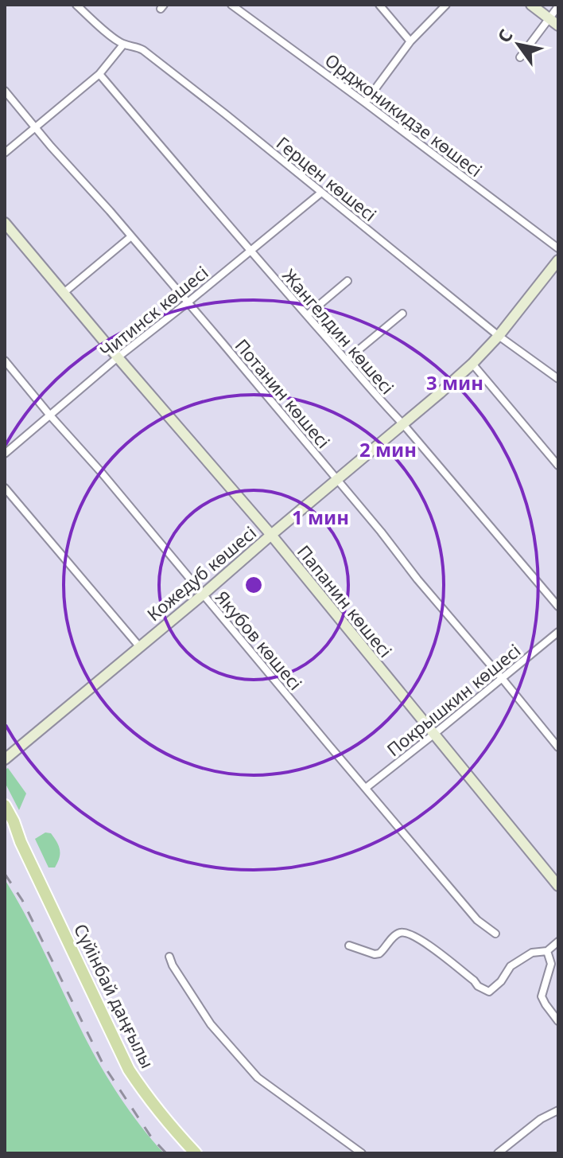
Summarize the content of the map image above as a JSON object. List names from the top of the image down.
{
  "streets": {
    "main road": ["Кожедуб көшесі", "Папанин көшесі", "Сүйінбай даңғылы"],
    "street": [
      "Орджоникидзе көшесі",
      "Герцен көшесі",
      "Читинск көшесі",
      "Жангелдин көшесі",
      "Потанин көшесі",
      "Якубов көшесі",
      "Покрышкин көшесі"
    ]
  },
  "crossings": [
    ["Герцен көшесі", "Читинск көшесі"],
    ["Герцен көшесі", "Кожедуб көшесі"],
    ["Читинск көшесі", "Жангелдин көшесі"],
    ["Читинск көшесі", "Потанин көшесі"],
    ["Читинск көшесі", "Папанин көшесі"],
    ["Читинск көшесі", "Якубов көшесі"],
    ["Жангелдин көшесі", "Кожедуб көшесі"],
    ["Потанин көшесі", "Кожедуб көшесі"],
    ["Потанин көшесі", "Покрышкин көшесі"],
    ["Кожедуб көшесі", "Папанин көшесі"],
    ["Кожедуб көшесі", "Якубов көшесі"],
    ["Папанин көшесі", "Покрышкин көшесі"],
    ["Якубов көшесі", "Покрышкин көшесі"]
  ],
  "north": "top left",
  "rings": ["3 мин", "2 мин", "1 мин"]
}
